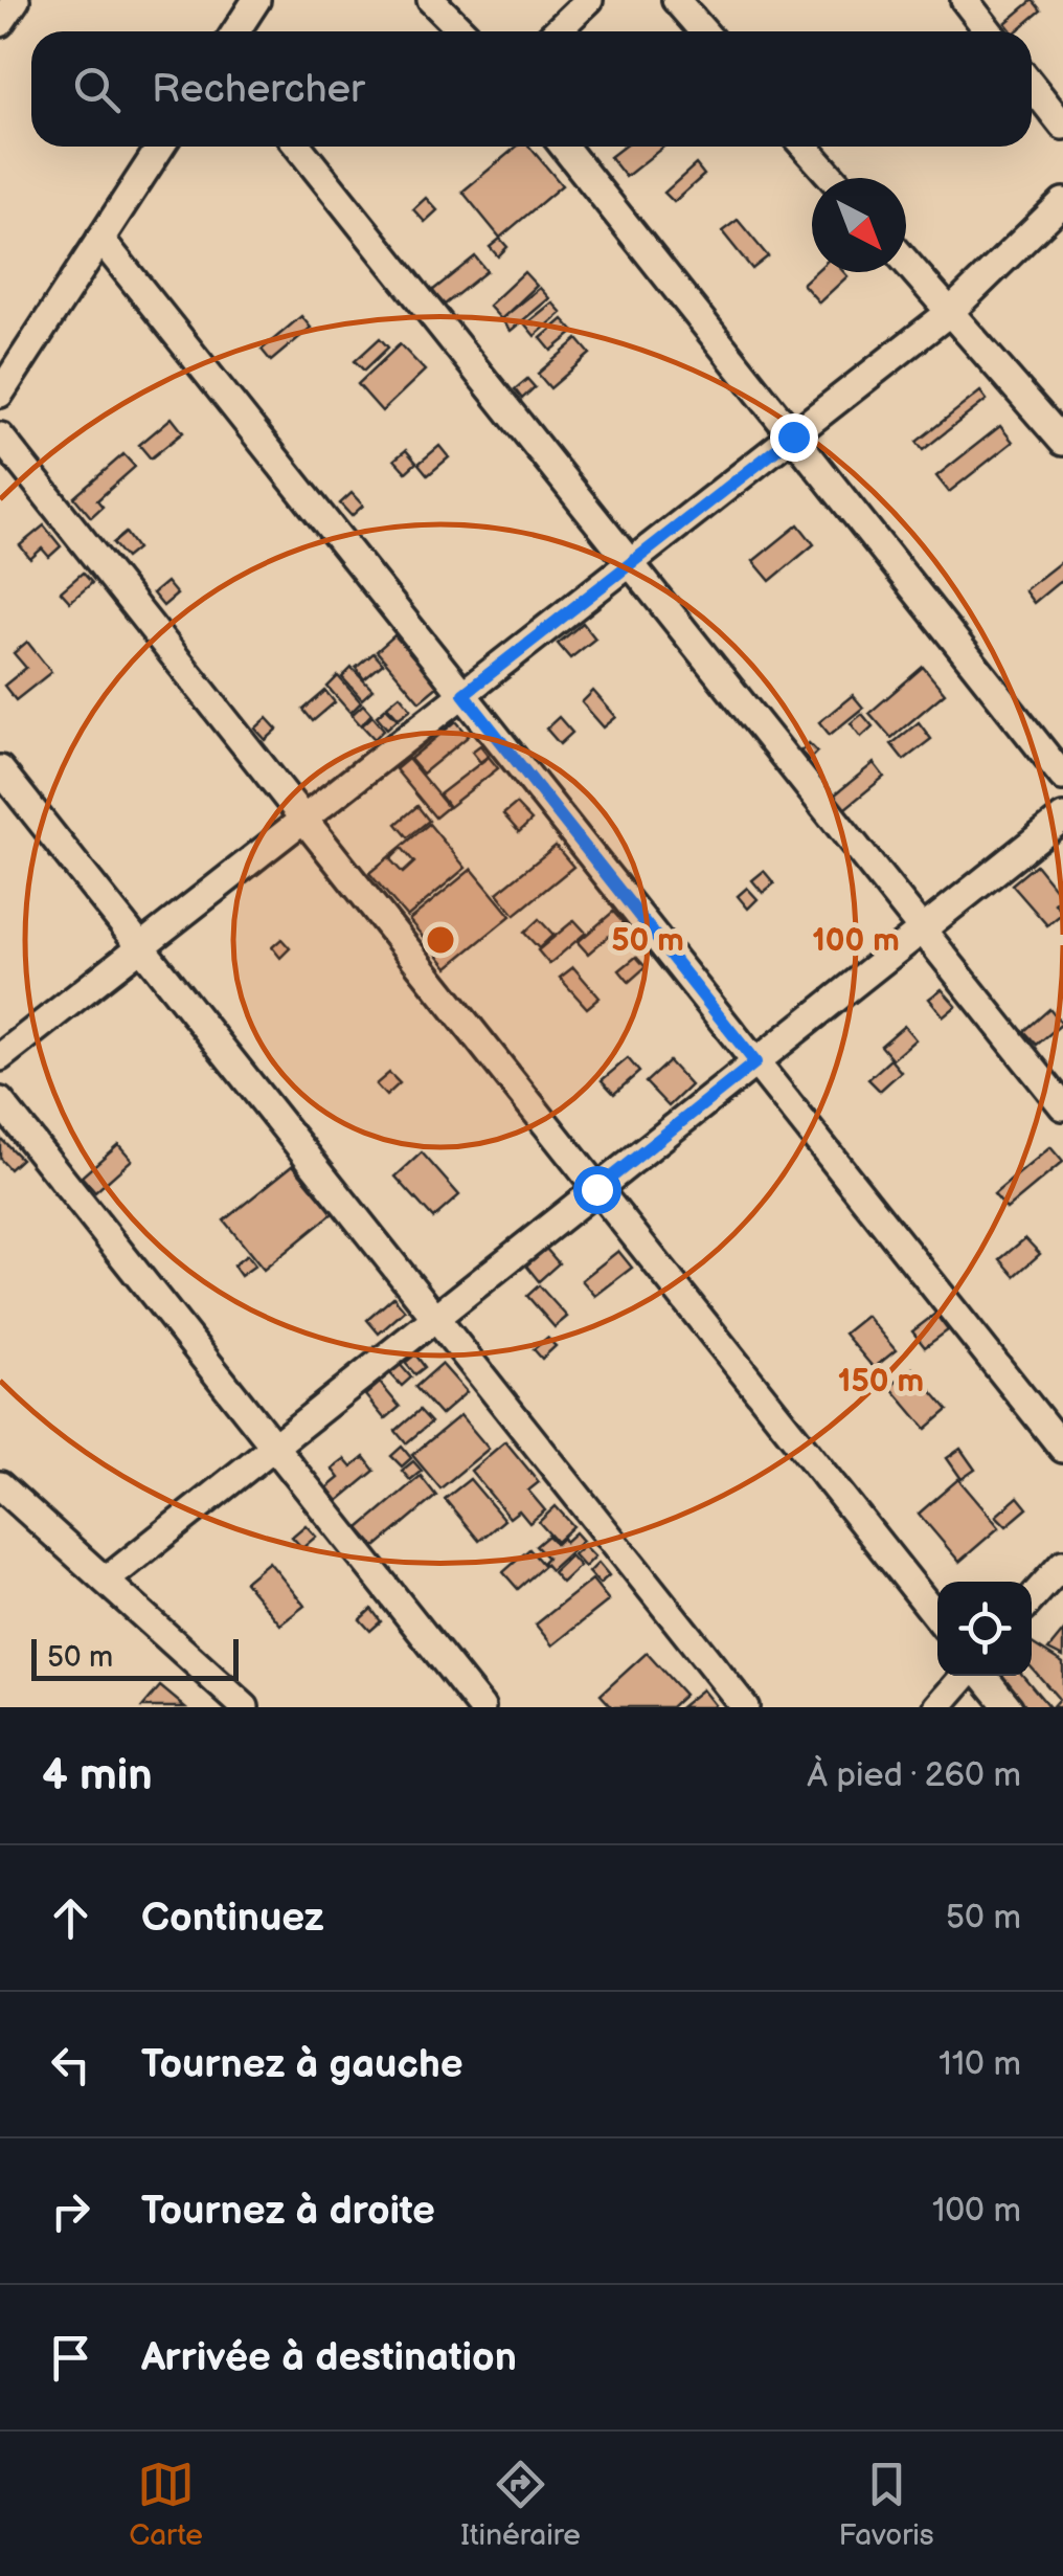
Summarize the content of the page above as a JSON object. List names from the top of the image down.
{
  "scale_bar": "50 m",
  "north": "bottom right",
  "page": {
    "search": "Rechercher",
    "scale": "50 m",
    "heading": ["4 min", "À pied · 260 m"],
    "list": [
      ["Continuez", "50 m"],
      ["Tournez à gauche", "110 m"],
      ["Tournez à droite", "100 m"],
      "Arrivée à destination"
    ],
    "nav": ["Carte", "Itinéraire", "Favoris"]
  },
  "rings": ["50 m", "100 m", "150 m"]
}
